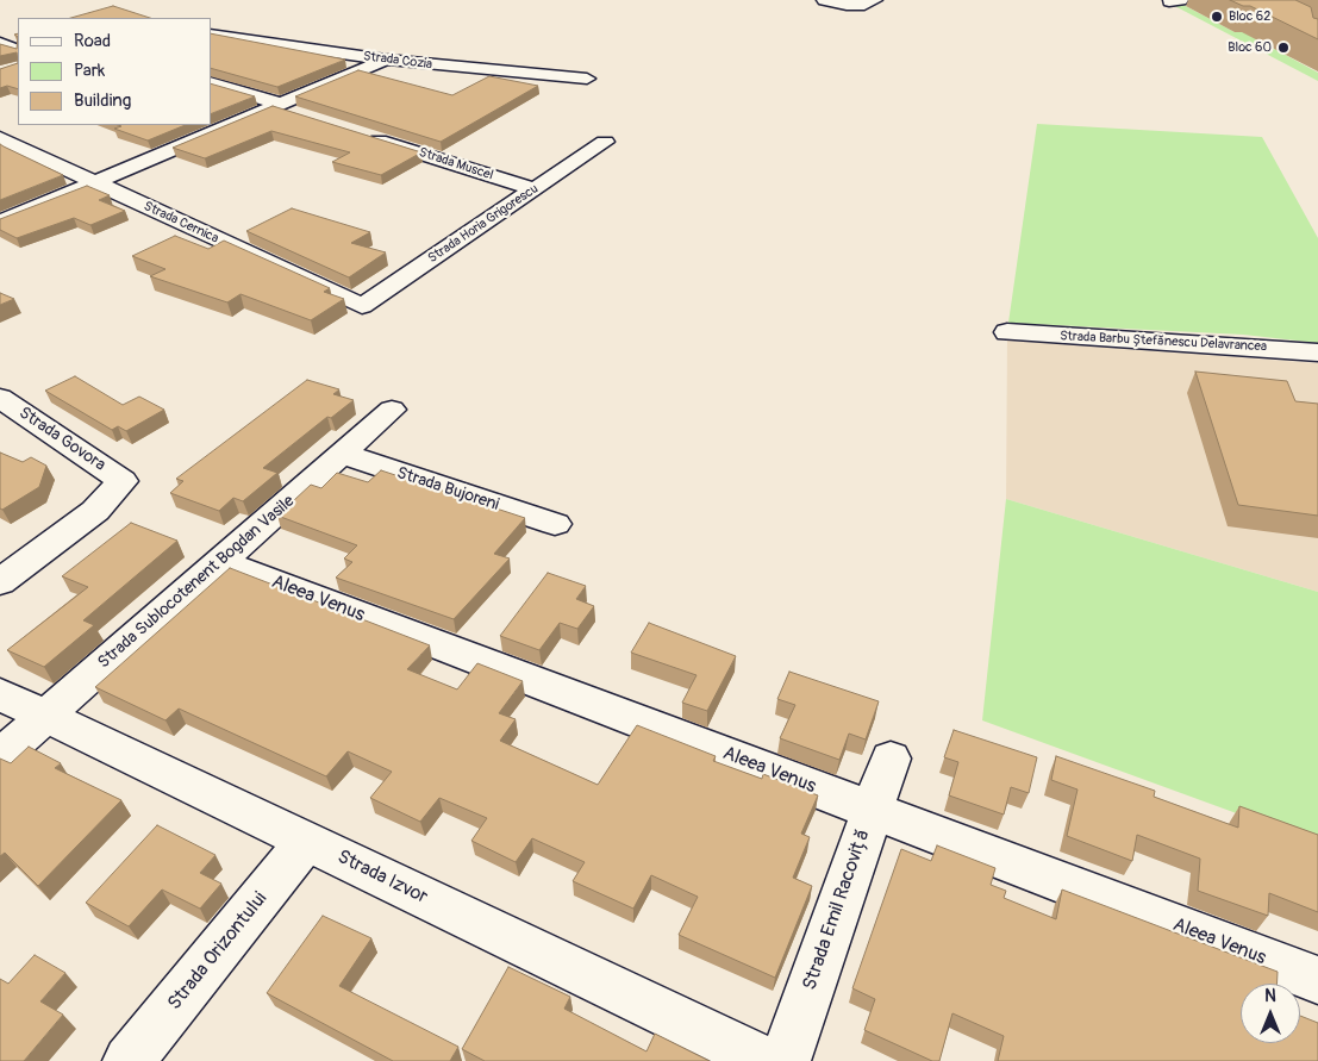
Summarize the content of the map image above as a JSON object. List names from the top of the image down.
{
  "streets": {
    "street": [
      "Strada Cozia",
      "Strada Muscel",
      "Strada Cernica",
      "Strada Horia Grigorescu",
      "Strada Barbu Ștefănescu Delavrancea",
      "Strada Govora",
      "Strada Bujoreni",
      "Strada Sublocotenent Bogdan Vasile",
      "Aleea Venus",
      "Strada Izvor",
      "Strada Emil Racoviță",
      "Strada Orizontului"
    ]
  },
  "crossings": [
    ["Strada Muscel", "Strada Horia Grigorescu"],
    ["Strada Cernica", "Strada Horia Grigorescu"],
    ["Strada Bujoreni", "Strada Sublocotenent Bogdan Vasile"],
    ["Strada Sublocotenent Bogdan Vasile", "Aleea Venus"],
    ["Strada Sublocotenent Bogdan Vasile", "Strada Izvor"],
    ["Aleea Venus", "Strada Emil Racoviță"],
    ["Strada Izvor", "Strada Orizontului"]
  ],
  "places": ["Bloc 62", "Bloc 60"],
  "legend": ["Road", "Park", "Building"],
  "north": "top"
}
